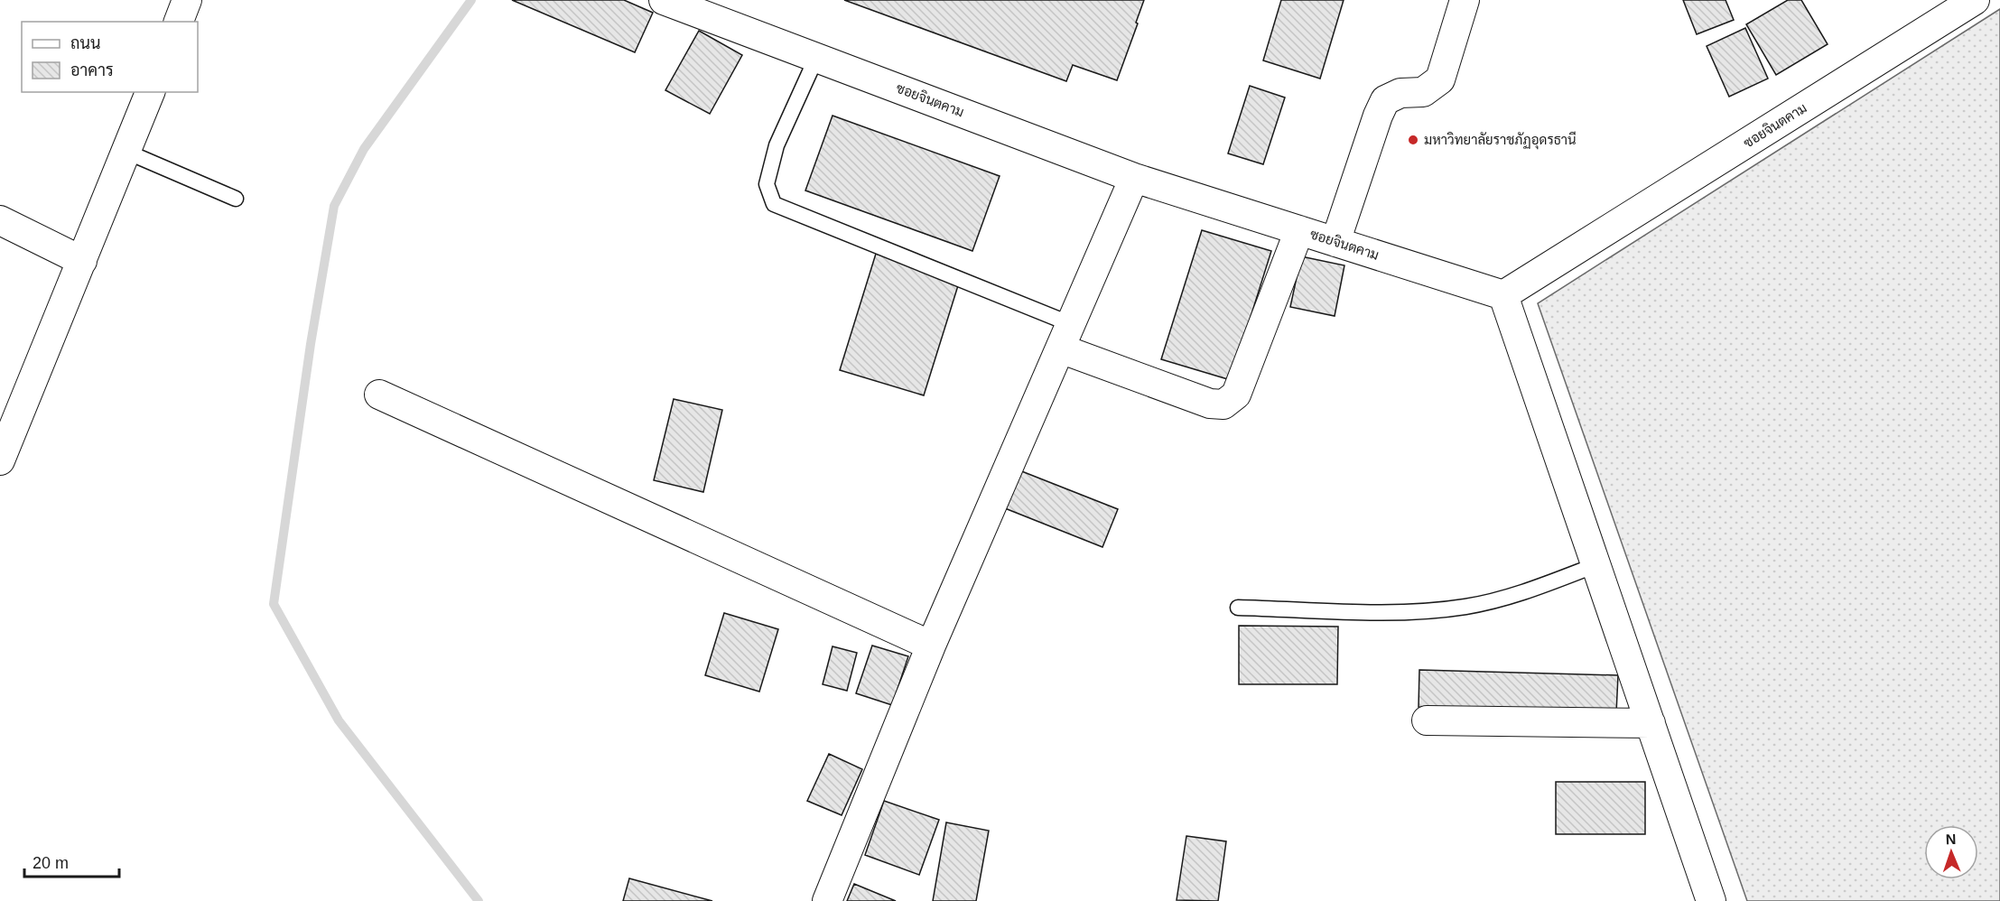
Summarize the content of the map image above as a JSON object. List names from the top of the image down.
{
  "streets": {
    "street": ["ซอยจินตคาม"]
  },
  "places": ["มหาวิทยาลัยราชภัฏอุดรธานี"],
  "legend": ["ถนน", "อาคาร"],
  "scale_bar": "20 m",
  "north": "top"
}
